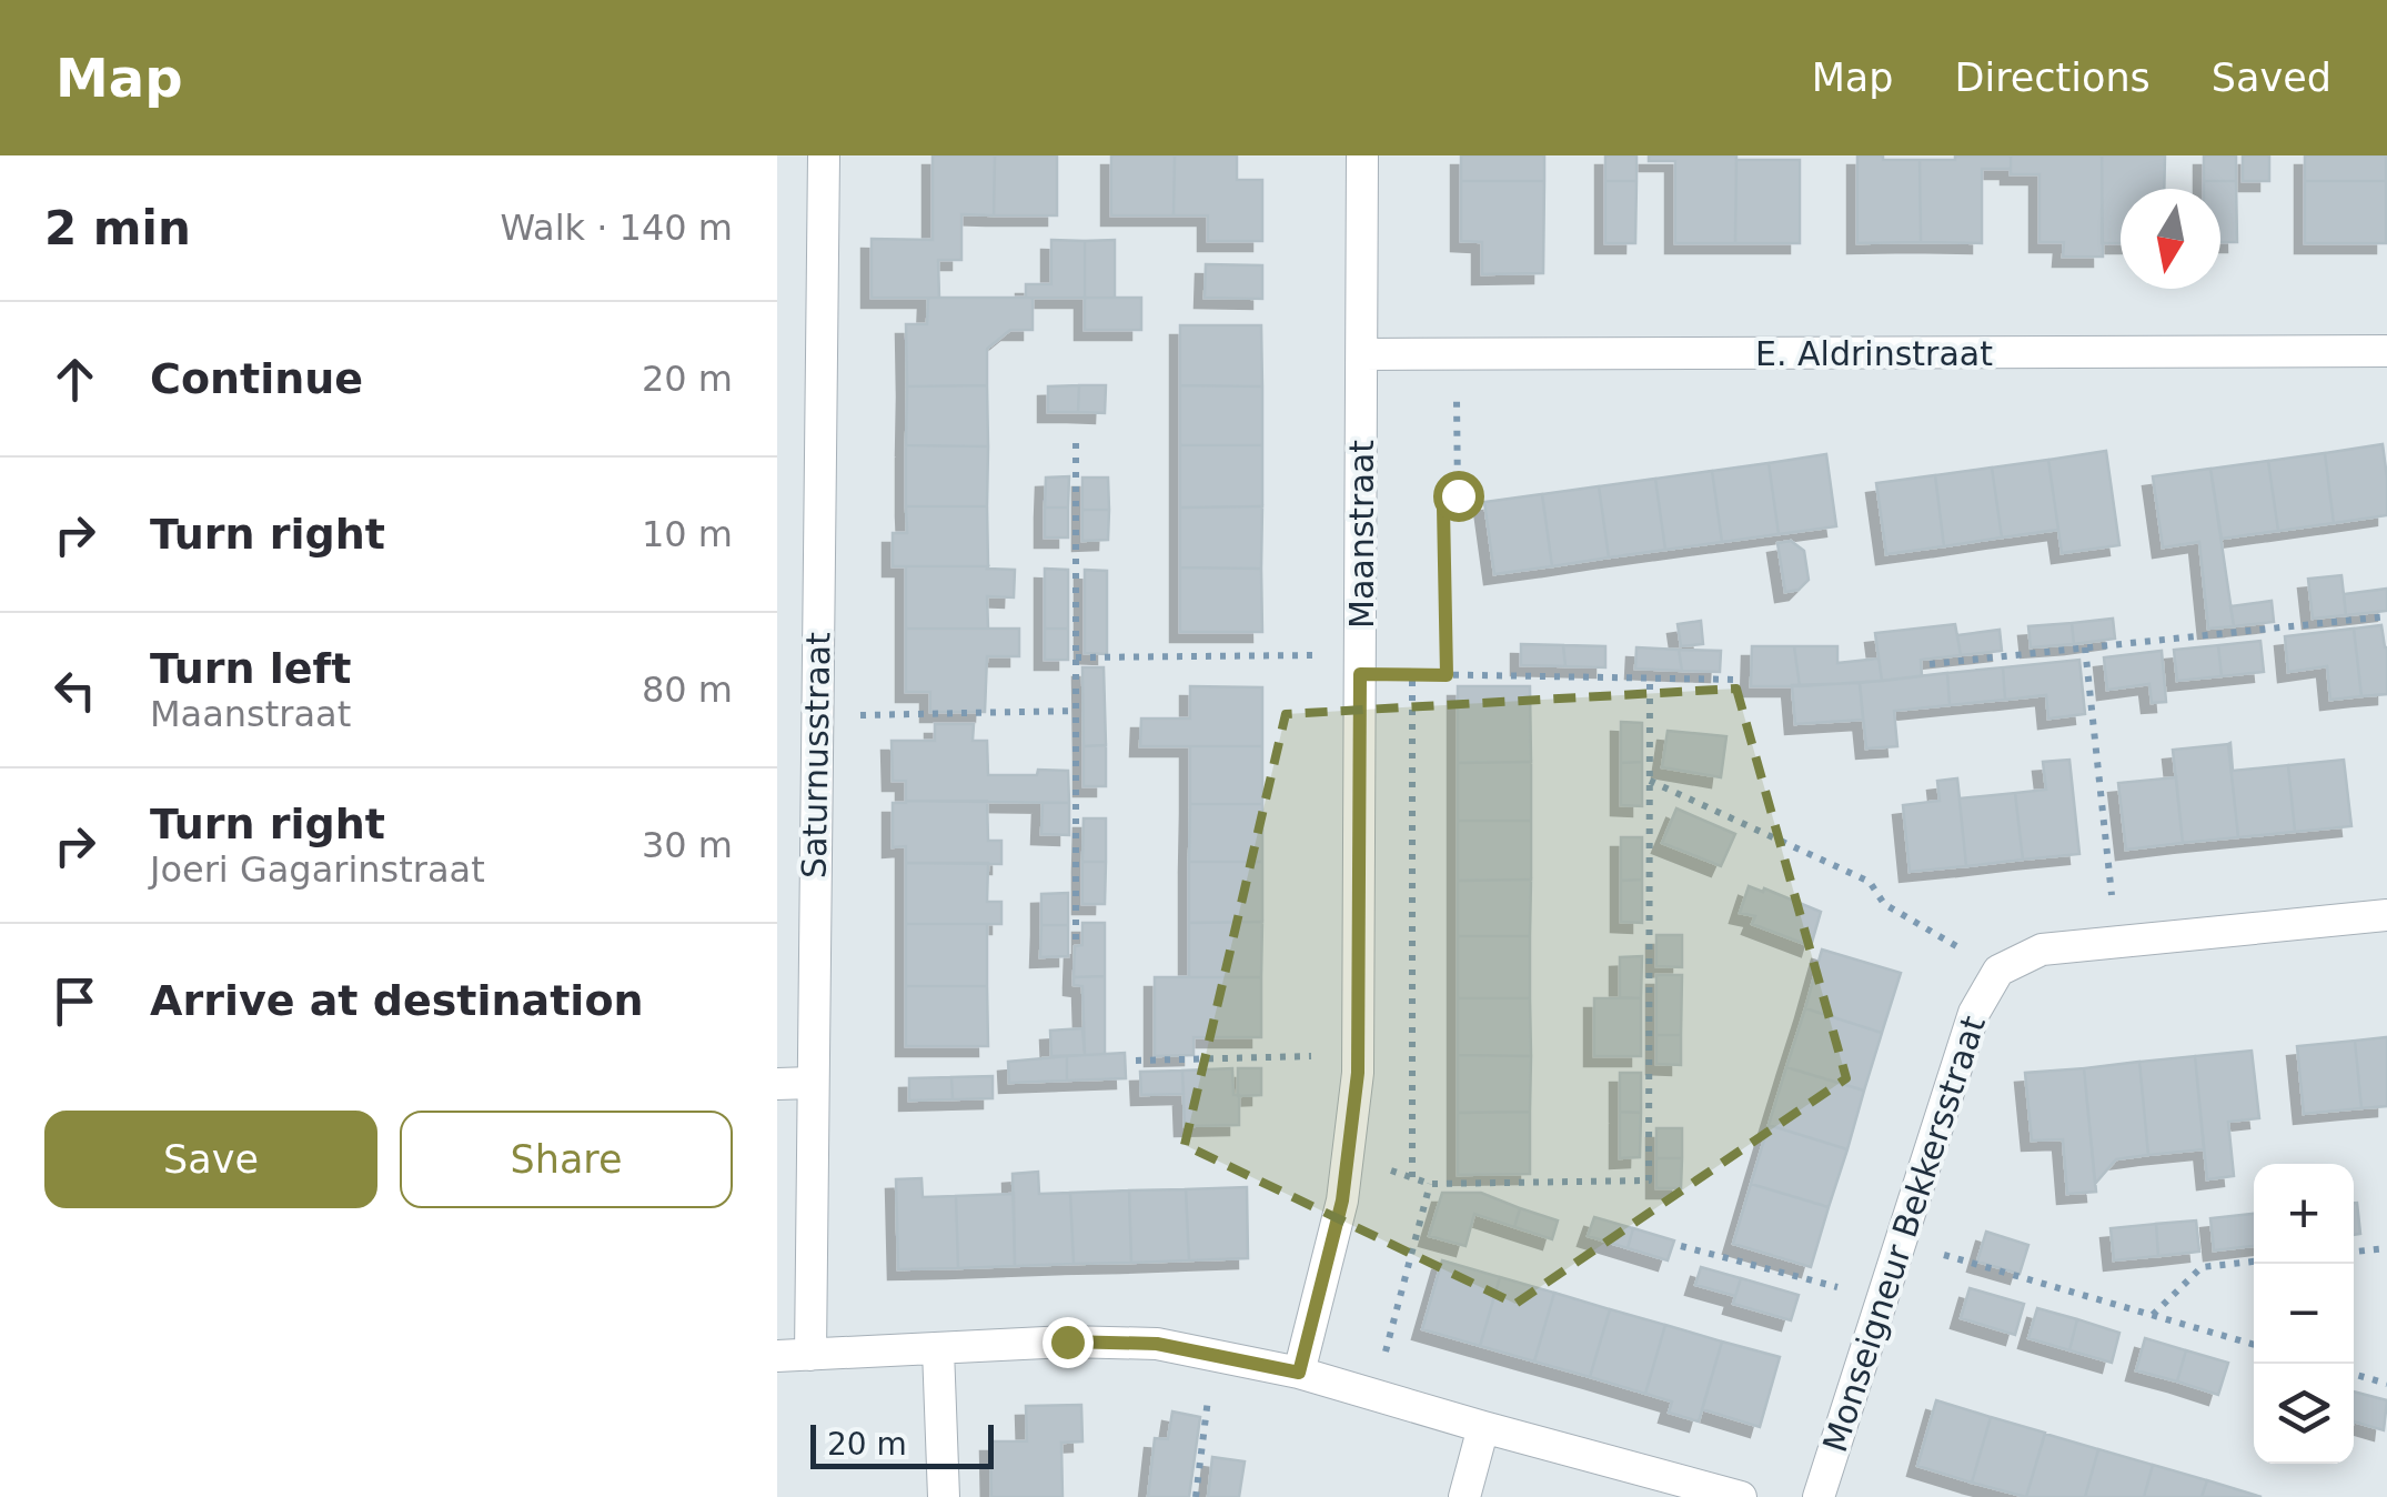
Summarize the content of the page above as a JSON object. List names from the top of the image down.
{
  "streets": {
    "street": [
      "E. Aldrinstraat",
      "Maanstraat",
      "Saturnusstraat",
      "Monseigneur Bekkersstraat"
    ]
  },
  "crossings": [
    ["E. Aldrinstraat", "Maanstraat"]
  ],
  "scale_bar": "20 m",
  "north": "bottom",
  "page": {
    "header": "Map",
    "nav": ["Map", "Directions", "Saved"],
    "heading": ["2 min", "Walk · 140 m"],
    "list": [
      ["Continue", "20 m"],
      ["Turn right", "10 m"],
      ["Turn left", "Maanstraat", "80 m"],
      ["Turn right", "Joeri Gagarinstraat", "30 m"],
      "Arrive at destination"
    ],
    "buttons": ["Save", "Share"],
    "map_buttons": ["+", "−"],
    "scale": "20 m"
  }
}
